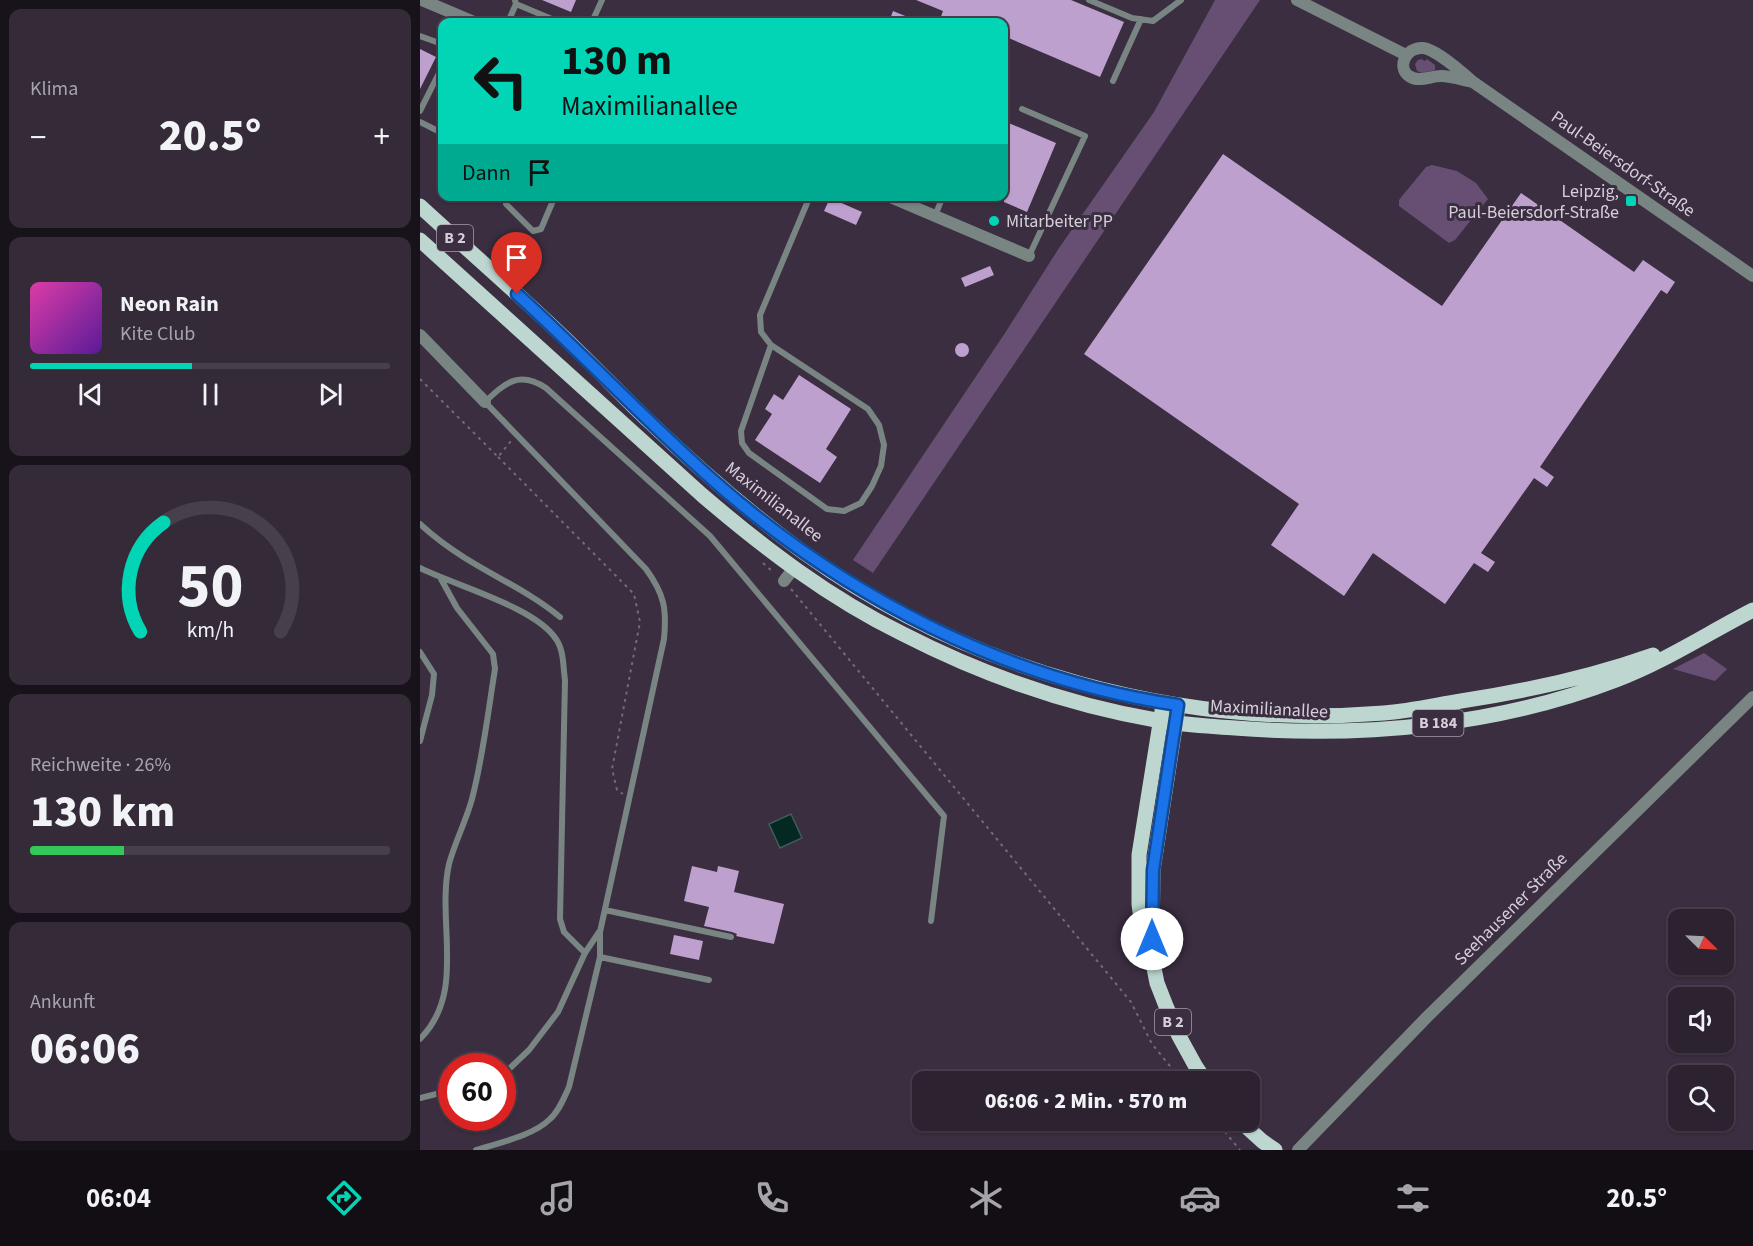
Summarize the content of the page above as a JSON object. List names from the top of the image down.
{
  "streets": {
    "main road": ["B 2", "Maximilianallee", "B 184"],
    "street": ["Paul-Beiersdorf-Straße", "Seehausener Straße"]
  },
  "crossings": [
    ["B 2", "Maximilianallee"],
    ["B 2", "B 184"],
    ["Maximilianallee", "B 184"]
  ],
  "places": {
    "transit": ["Leipzig, Paul-Beiersdorf-Straße"],
    "other": ["Mitarbeiter PP"]
  },
  "north": "bottom right",
  "page": {
    "tile": [
      "Klima",
      ["Reichweite · 26%", "130 km"],
      ["Ankunft", "06:06"]
    ],
    "turn": ["130 m", "Maximilianallee"],
    "heat": ["−", "20.5°", "+"],
    "then": "Dann",
    "song": ["Neon Rain", "Kite Club"],
    "limit": "60",
    "trip": "06:06 · 2 Min. · 570 m",
    "tabs": ["06:04", "20.5°"],
    "gauge": ["50", "km/h"]
  }
}
